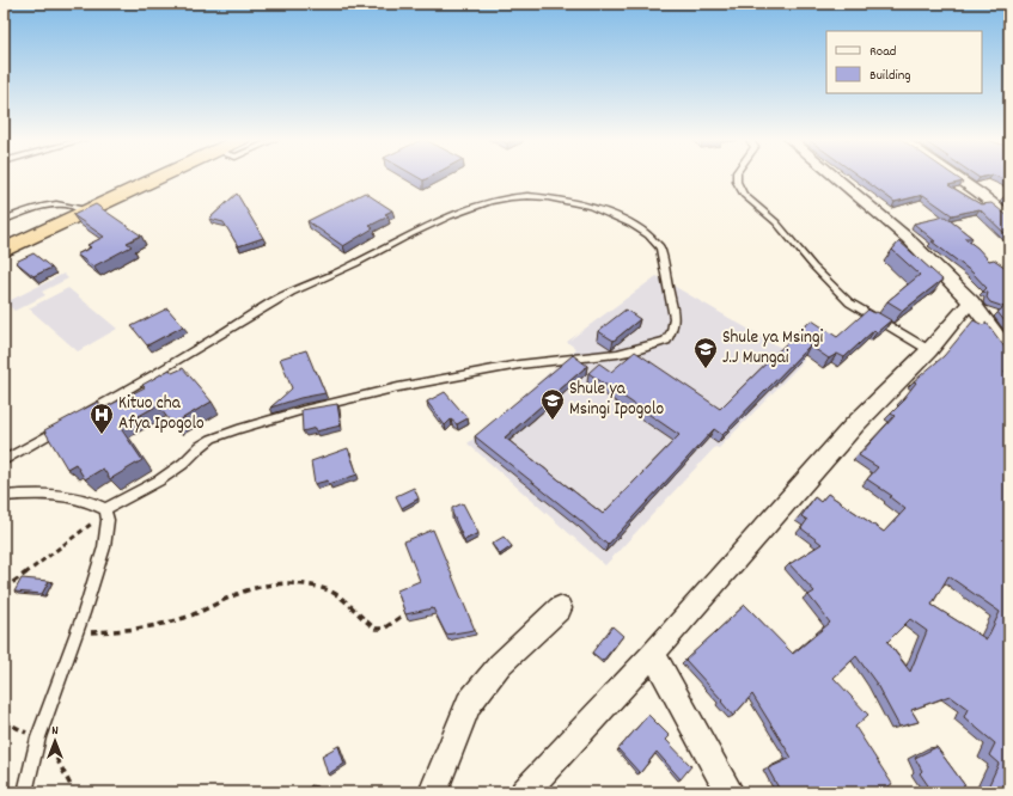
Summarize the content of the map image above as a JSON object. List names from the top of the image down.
{
  "places": {
    "school or university": ["Shule ya Msingi J.J Mungai", "Shule ya Msingi Ipogolo"],
    "hospital": ["Kituo cha Afya Ipogolo"]
  },
  "legend": ["Road", "Building"],
  "north": "top"
}
